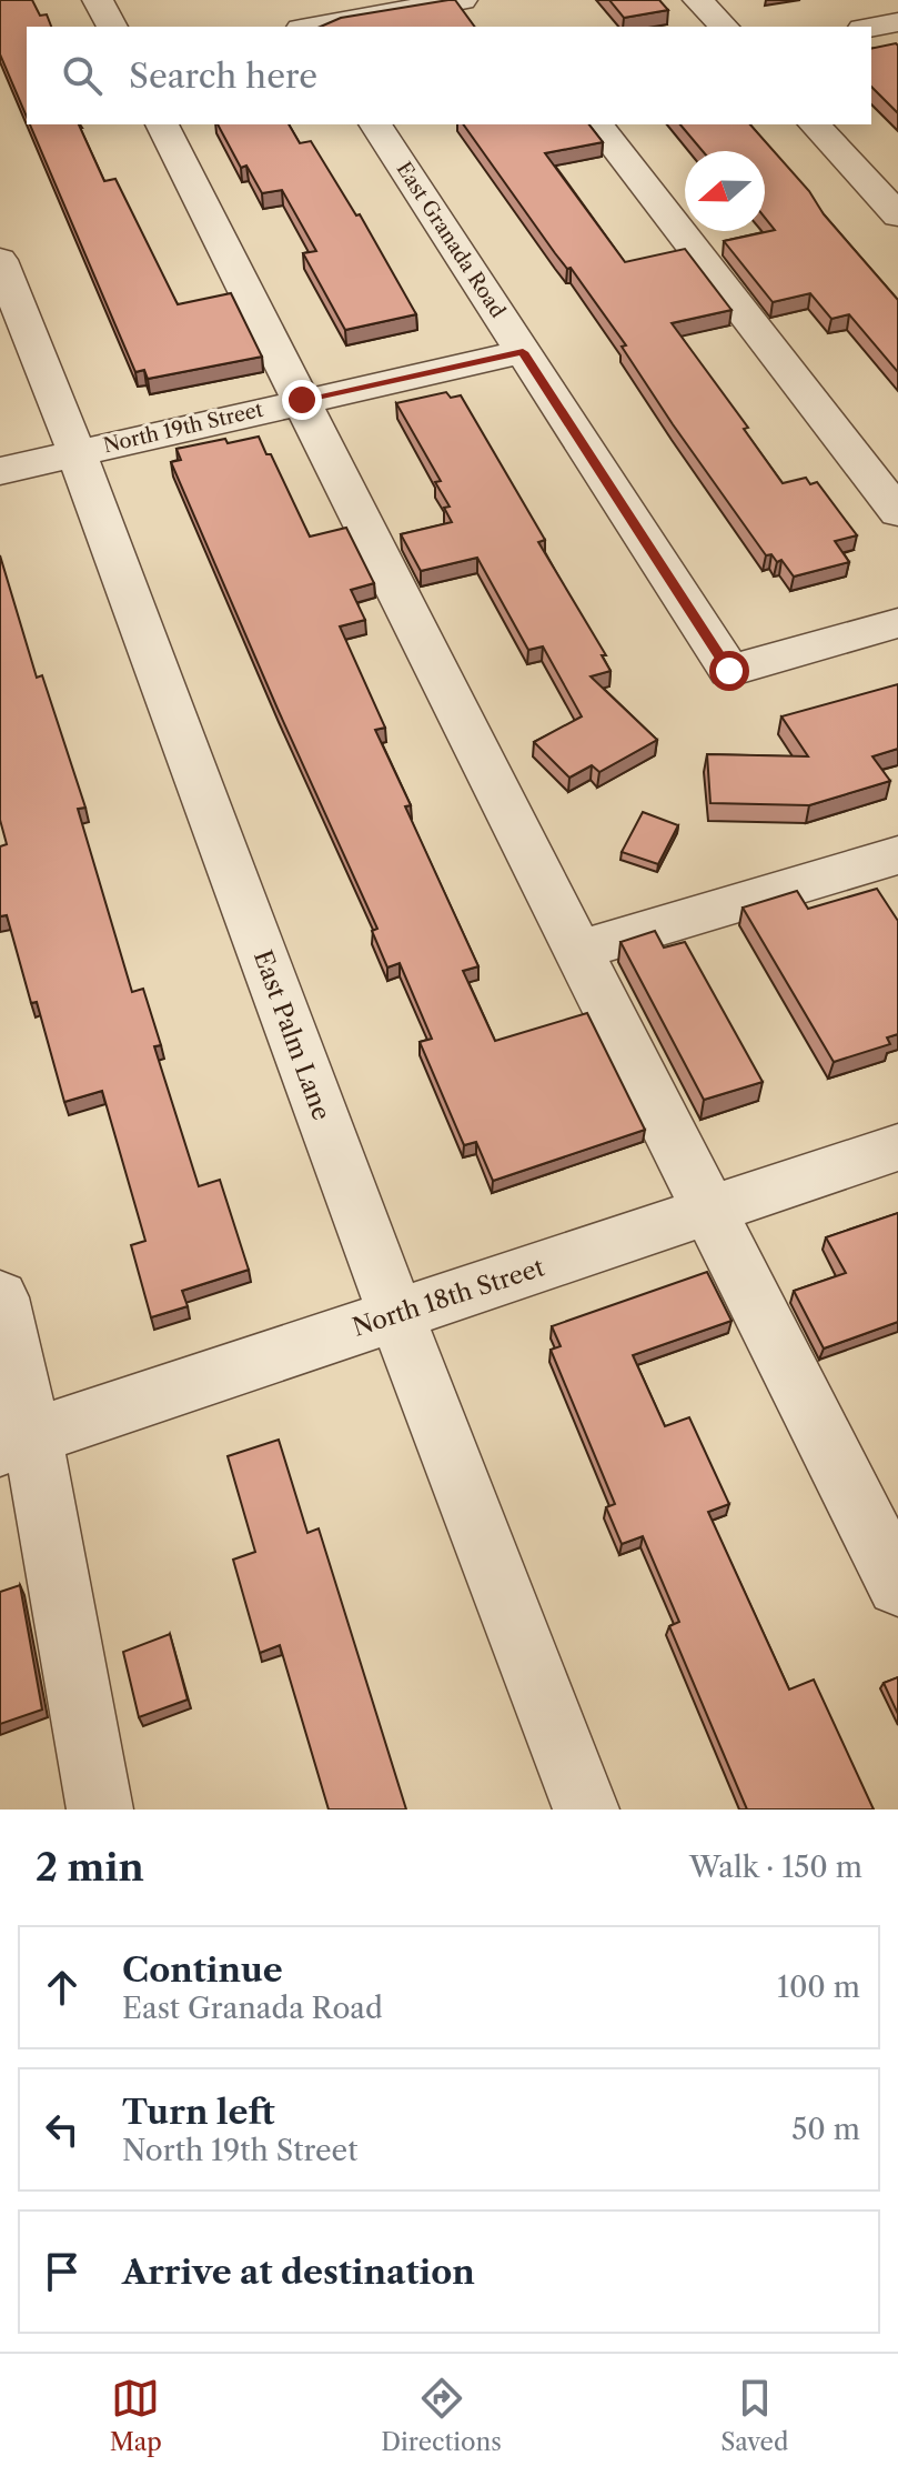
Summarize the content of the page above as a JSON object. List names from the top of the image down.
{
  "streets": {
    "street": [
      "East Granada Road",
      "North 19th Street",
      "East Palm Lane",
      "North 18th Street"
    ]
  },
  "crossings": [
    ["East Granada Road", "North 19th Street"],
    ["North 19th Street", "East Palm Lane"],
    ["East Palm Lane", "North 18th Street"]
  ],
  "north": "left",
  "page": {
    "search": "Search here",
    "heading": ["2 min", "Walk · 150 m"],
    "list": [
      ["Continue", "East Granada Road", "100 m"],
      ["Turn left", "North 19th Street", "50 m"],
      "Arrive at destination"
    ],
    "nav": ["Map", "Directions", "Saved"]
  }
}
